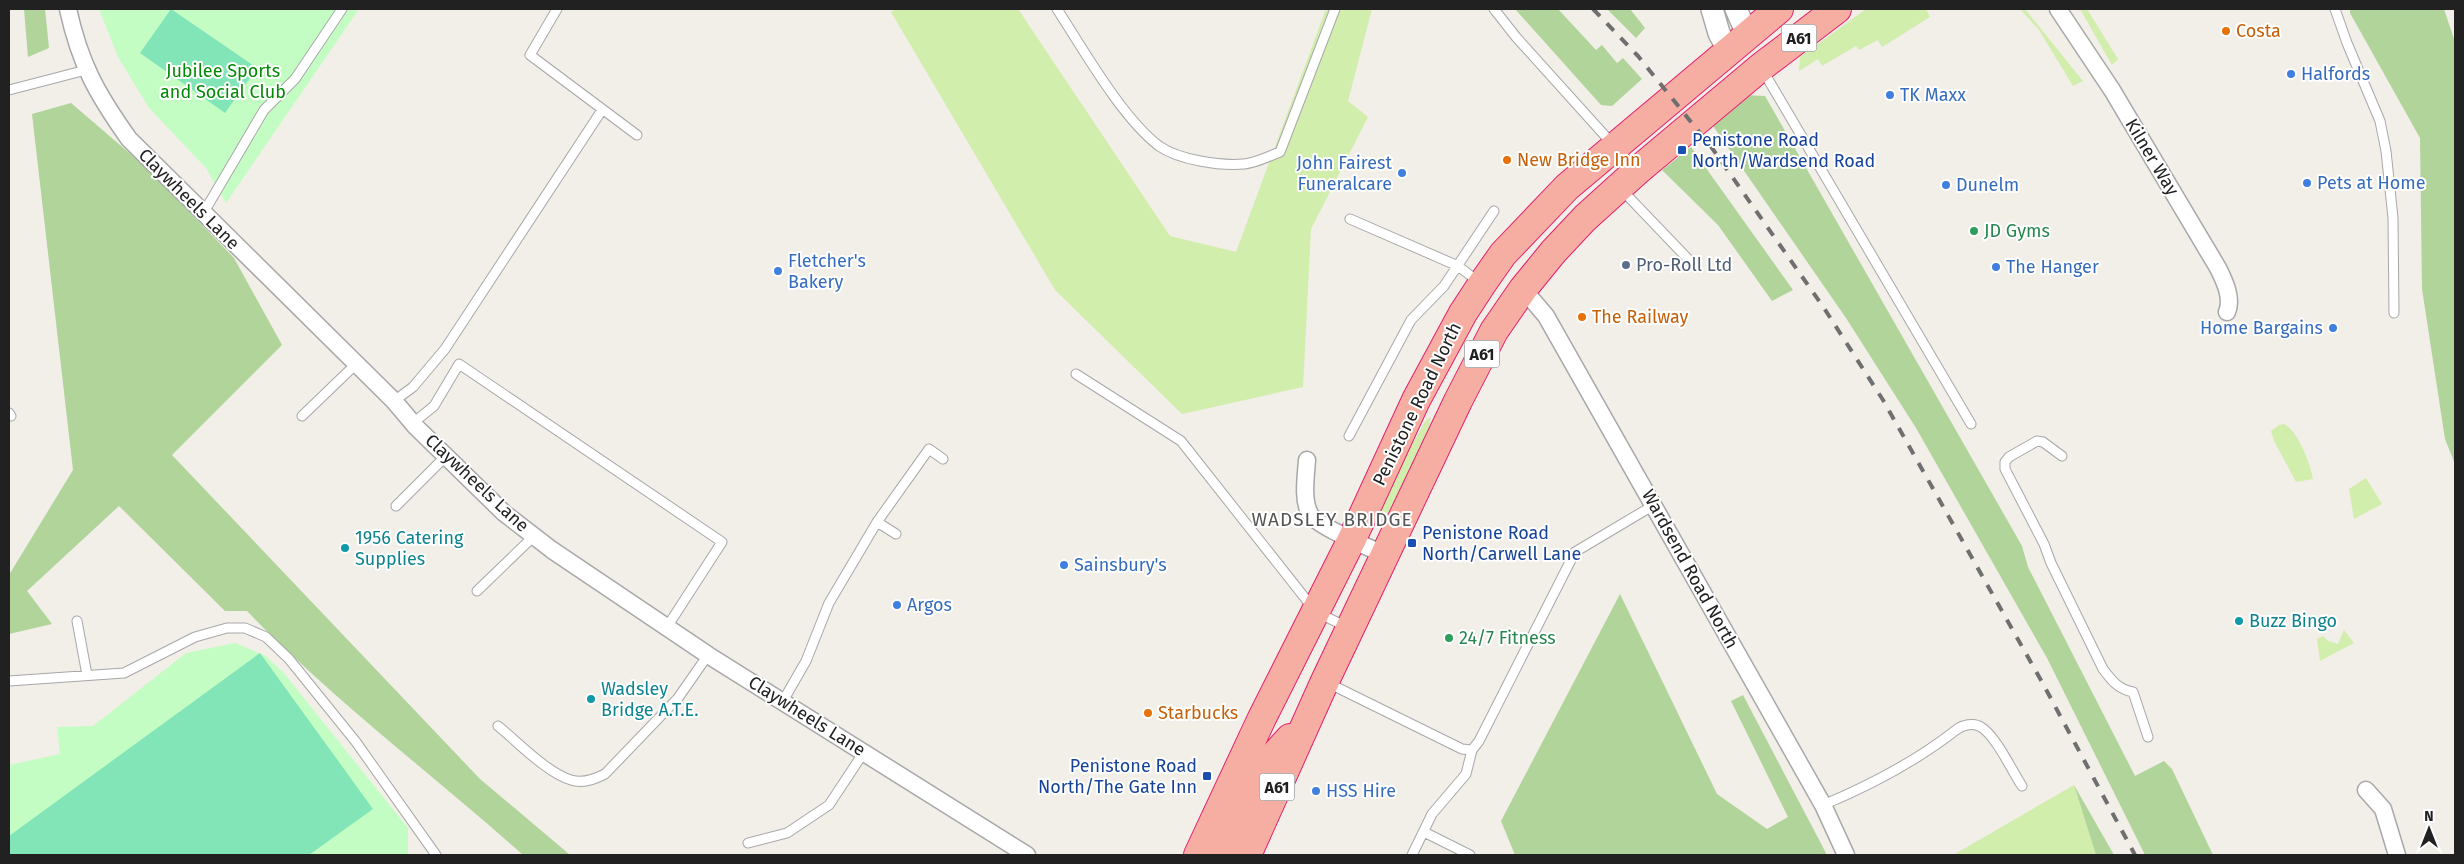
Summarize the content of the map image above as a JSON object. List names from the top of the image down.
{
  "streets": {
    "highway": ["A61", "Penistone Road North"],
    "street": ["Kilner Way", "Claywheels Lane", "Wardsend Road North"]
  },
  "crossings": [
    ["A61", "Penistone Road North"],
    ["Penistone Road North", "Wardsend Road North"]
  ],
  "districts": ["WADSLEY BRIDGE"],
  "parks": ["Jubilee Sports and Social Club"],
  "places": {
    "other": [
      "Costa",
      "Halfords",
      "TK Maxx",
      "New Bridge Inn",
      "John Fairest Funeralcare",
      "Pets at Home",
      "Dunelm",
      "JD Gyms",
      "Pro-Roll Ltd",
      "The Hanger",
      "Fletcher's Bakery",
      "The Railway",
      "Home Bargains",
      "1956 Catering Supplies",
      "Sainsbury's",
      "Argos",
      "Buzz Bingo",
      "24/7 Fitness",
      "Wadsley Bridge A.T.E.",
      "Starbucks",
      "HSS Hire"
    ],
    "transit": ["Penistone Road North/Wardsend Road", "Penistone Road North/Carwell Lane", "Penistone Road North/The Gate Inn"]
  },
  "north": "top"
}
